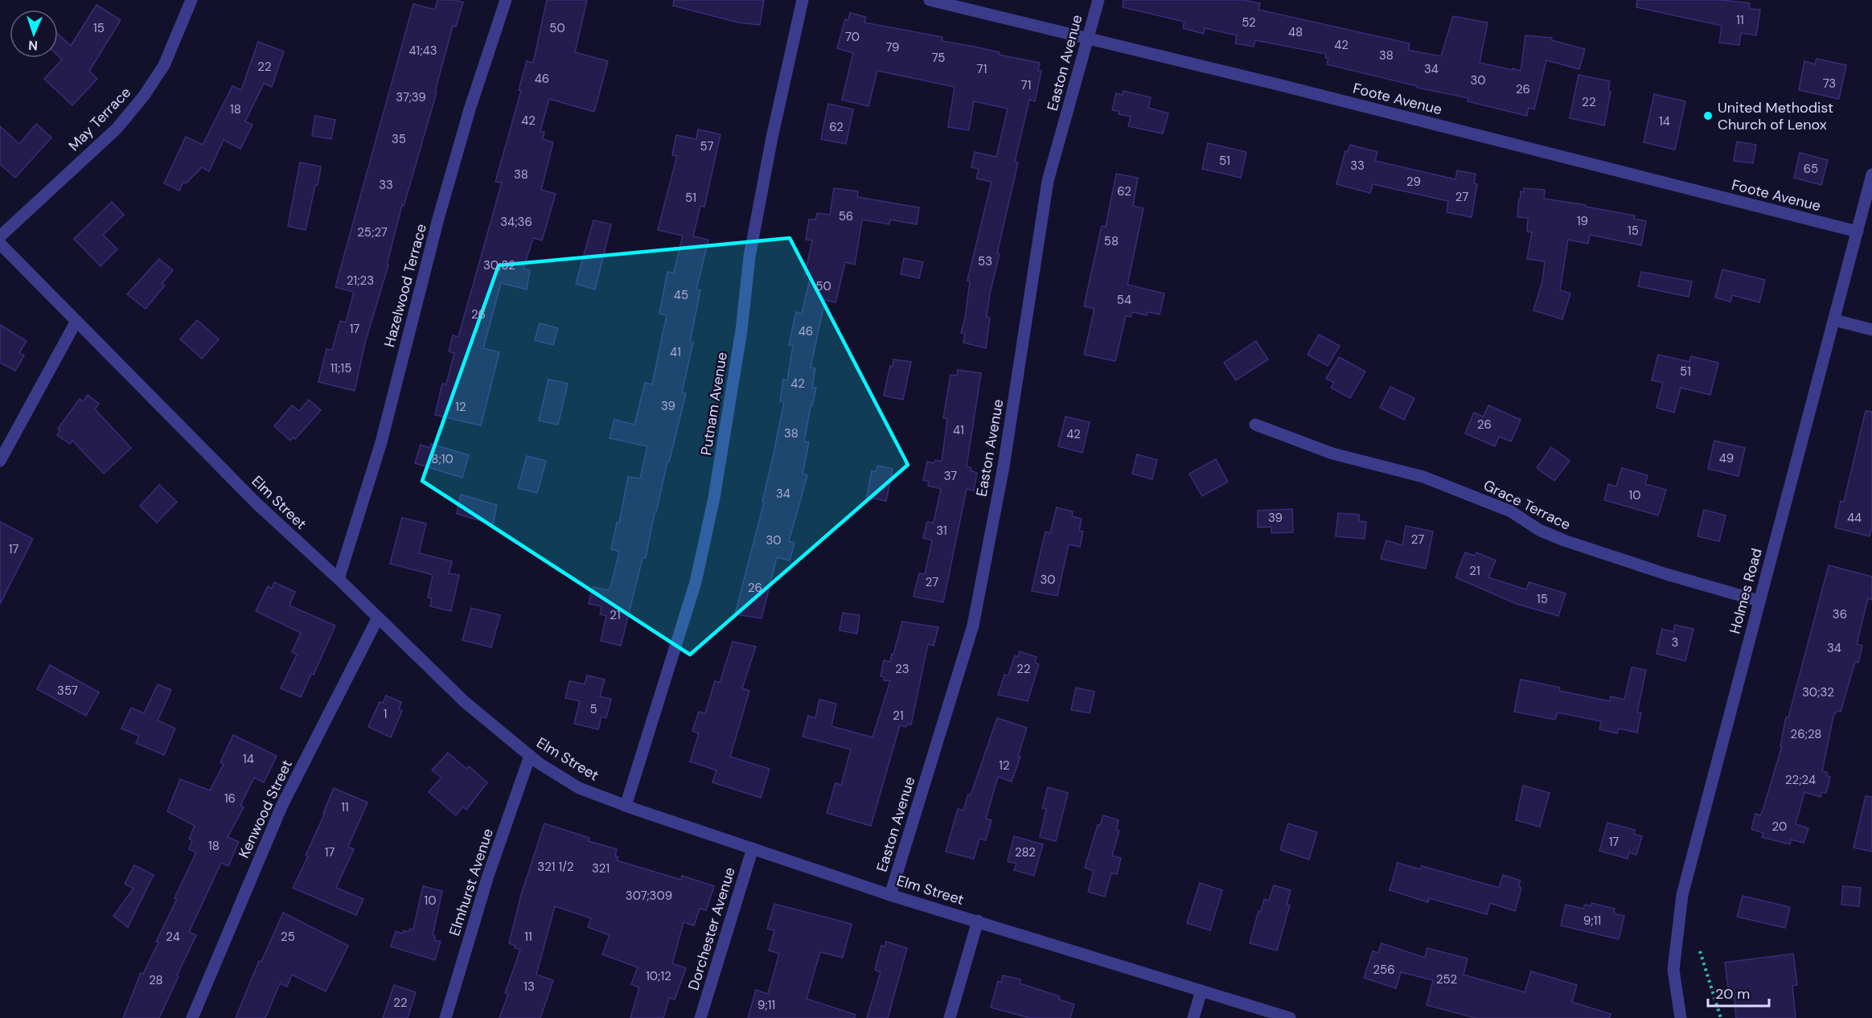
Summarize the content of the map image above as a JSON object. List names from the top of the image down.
{
  "streets": {
    "street": [
      "Easton Avenue",
      "Foote Avenue",
      "May Terrace",
      "Hazelwood Terrace",
      "Putnam Avenue",
      "Elm Street",
      "Grace Terrace",
      "Holmes Road",
      "Kenwood Street",
      "Elmhurst Avenue",
      "Dorchester Avenue"
    ]
  },
  "crossings": [
    ["Easton Avenue", "Foote Avenue"],
    ["Easton Avenue", "Elm Street"],
    ["Foote Avenue", "Holmes Road"],
    ["Hazelwood Terrace", "Elm Street"],
    ["Putnam Avenue", "Elm Street"],
    ["Elm Street", "Kenwood Street"],
    ["Elm Street", "Elmhurst Avenue"],
    ["Elm Street", "Dorchester Avenue"],
    ["Grace Terrace", "Holmes Road"]
  ],
  "places": ["United Methodist Church of Lenox"],
  "house_numbers": [
    "11",
    "52",
    "15",
    "50",
    "48",
    "70",
    "42",
    "79",
    "41;43",
    "38",
    "75",
    "22",
    "71",
    "34",
    "46",
    "30",
    "73",
    "71",
    "26",
    "37;39",
    "22",
    "18",
    "42",
    "14",
    "62",
    "35",
    "57",
    "51",
    "33",
    "65",
    "38",
    "29",
    "33",
    "62",
    "27",
    "51",
    "56",
    "19",
    "34;36",
    "15",
    "25;27",
    "58",
    "53",
    "30;32",
    "21;23",
    "50",
    "45",
    "54",
    "26",
    "17",
    "46",
    "41",
    "11;15",
    "51",
    "42",
    "39",
    "12",
    "26",
    "41",
    "38",
    "42",
    "49",
    "8;10",
    "37",
    "34",
    "10",
    "39",
    "44",
    "31",
    "27",
    "30",
    "17",
    "21",
    "30",
    "27",
    "26",
    "15",
    "36",
    "21",
    "3",
    "34",
    "23",
    "22",
    "357",
    "30;32",
    "5",
    "1",
    "21",
    "26;28",
    "14",
    "12",
    "22;24",
    "16",
    "11",
    "20",
    "17",
    "18",
    "17",
    "282",
    "321 1/2",
    "321",
    "307;309",
    "10",
    "9;11",
    "24",
    "25",
    "11",
    "256",
    "10;12",
    "252",
    "28",
    "13",
    "22",
    "9;11"
  ],
  "scale_bar": "20 m",
  "north": "bottom"
}
